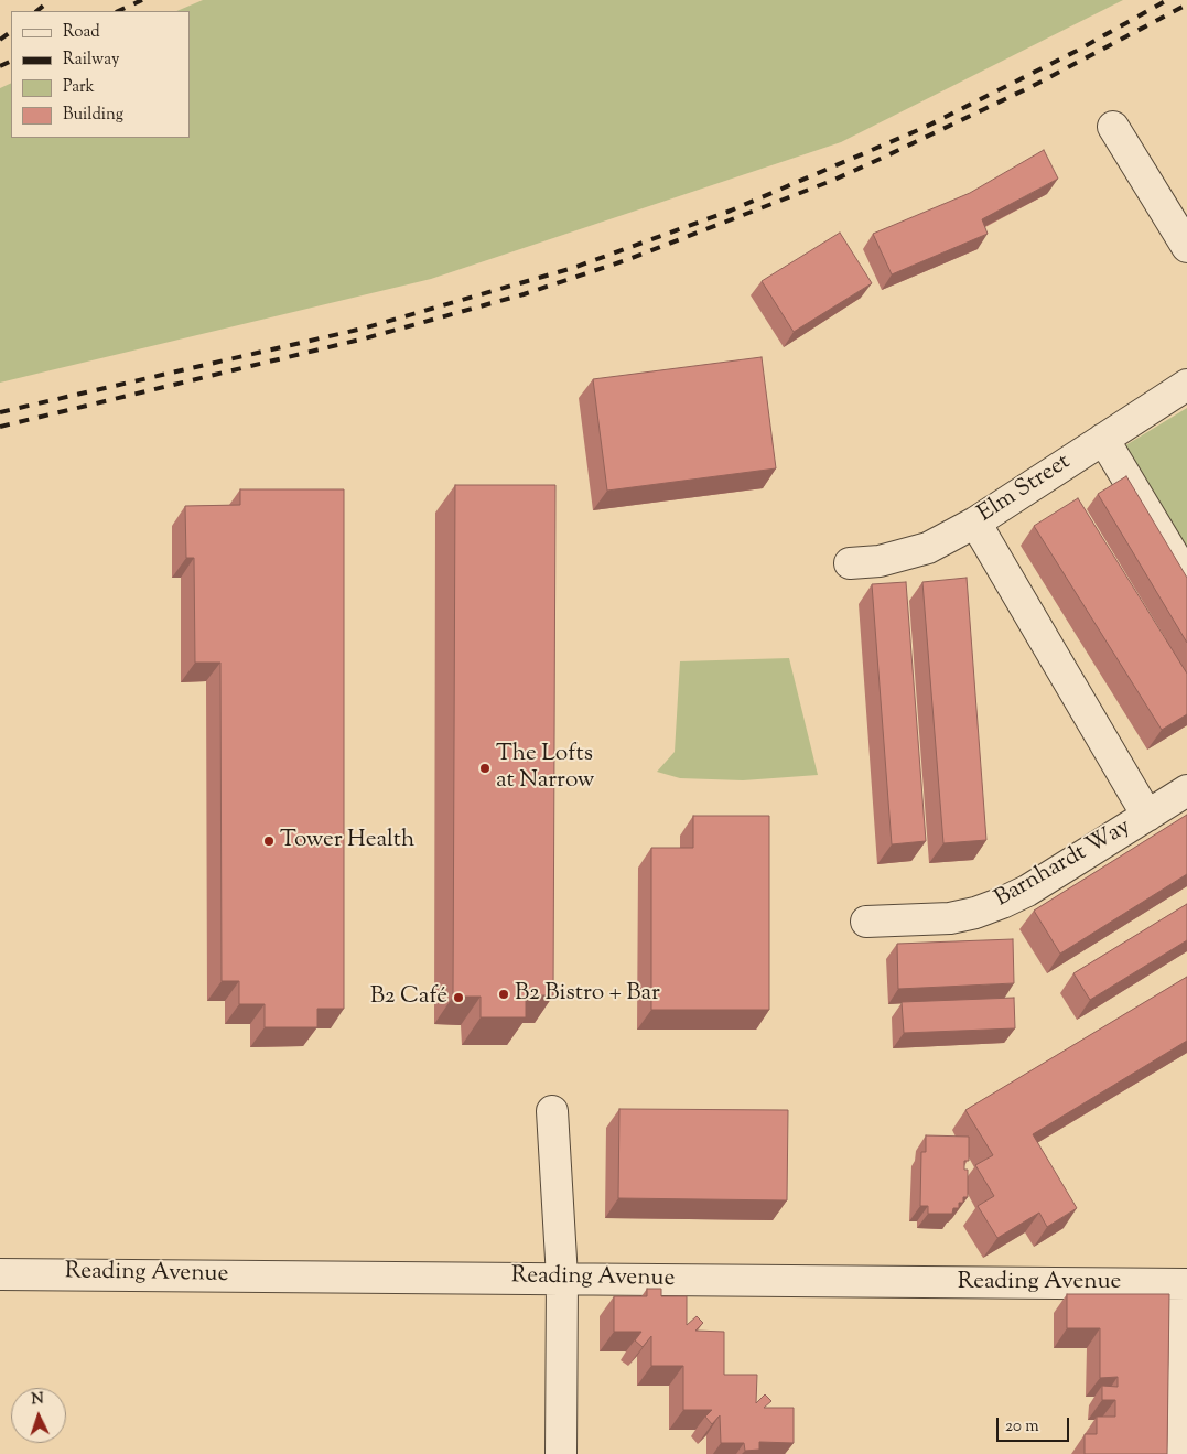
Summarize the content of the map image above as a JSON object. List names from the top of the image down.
{
  "streets": {
    "street": ["Elm Street", "Barnhardt Way", "Reading Avenue"]
  },
  "places": [
    "The Lofts at Narrow",
    "Tower Health",
    "B2 Bistro + Bar",
    "B2 Café"
  ],
  "legend": [
    "Road",
    "Railway",
    "Park",
    "Building"
  ],
  "scale_bar": "20 m",
  "north": "top"
}
